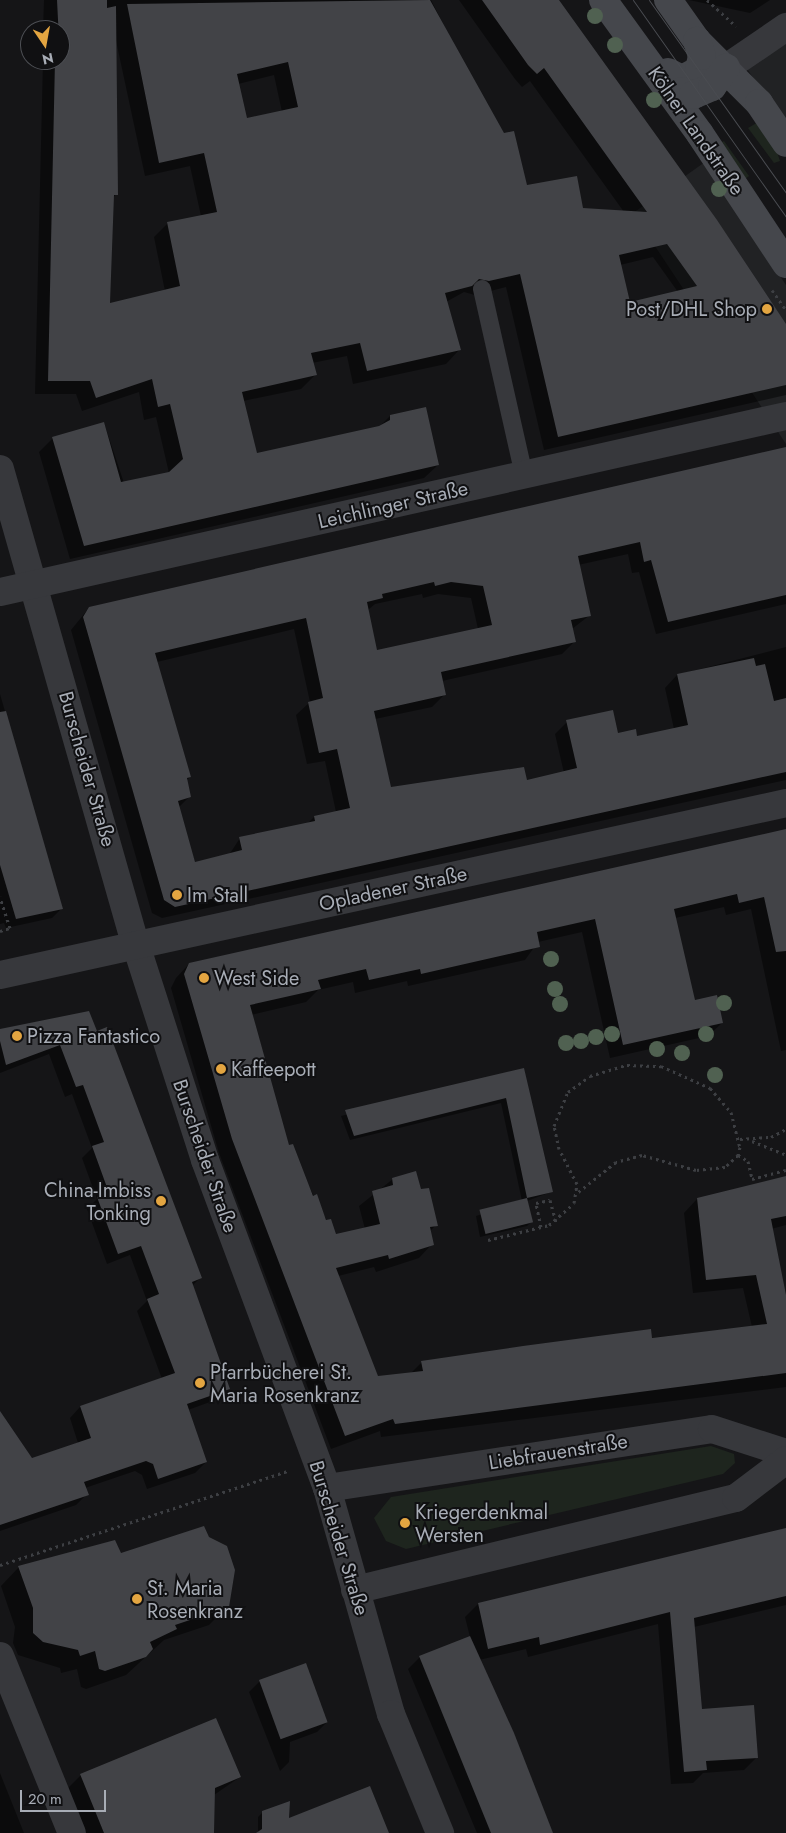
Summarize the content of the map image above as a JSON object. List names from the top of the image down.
{
  "streets": {
    "main road": ["Kölner Landstraße"],
    "street": [
      "Leichlinger Straße",
      "Burscheider Straße",
      "Opladener Straße",
      "Liebfrauenstraße"
    ]
  },
  "crossings": [
    ["Leichlinger Straße", "Burscheider Straße"],
    ["Burscheider Straße", "Opladener Straße"],
    ["Burscheider Straße", "Liebfrauenstraße"]
  ],
  "places": [
    "Post/DHL Shop",
    "Im Stall",
    "West Side",
    "Pizza Fantastico",
    "Kaffeepott",
    "China-Imbiss Tonking",
    "Pfarrbücherei St. Maria Rosenkranz",
    "Kriegerdenkmal Wersten",
    "St. Maria Rosenkranz"
  ],
  "scale_bar": "20 m",
  "north": "bottom"
}
